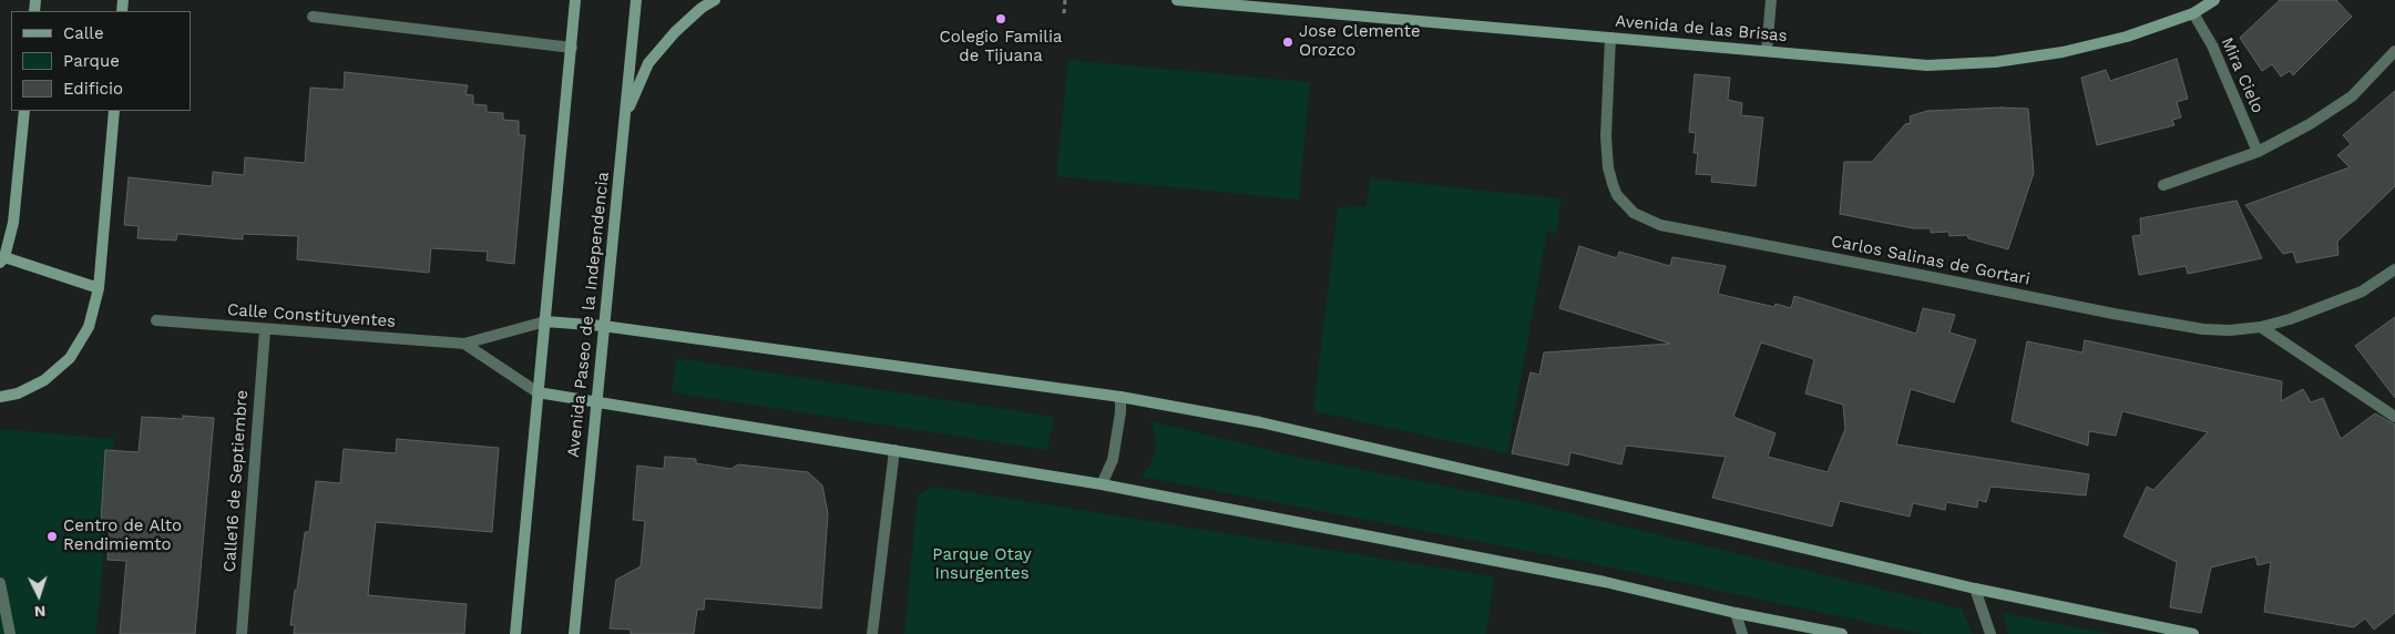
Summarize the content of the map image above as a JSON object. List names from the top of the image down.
{
  "streets": {
    "street": [
      "Avenida de las Brisas",
      "Mira Cielo",
      "Carlos Salinas de Gortari",
      "Avenida Paseo de la Independencia",
      "Calle Constituyentes",
      "Calle16 de Septiembre"
    ]
  },
  "crossings": [
    ["Avenida de las Brisas", "Mira Cielo"],
    ["Avenida de las Brisas", "Carlos Salinas de Gortari"],
    ["Calle Constituyentes", "Calle16 de Septiembre"]
  ],
  "parks": ["Parque Otay Insurgentes"],
  "places": ["Colegio Familia de Tijuana", "Jose Clemente Orozco", "Centro de Alto Rendimiemto"],
  "legend": ["Calle", "Parque", "Edificio"],
  "north": "bottom"
}
